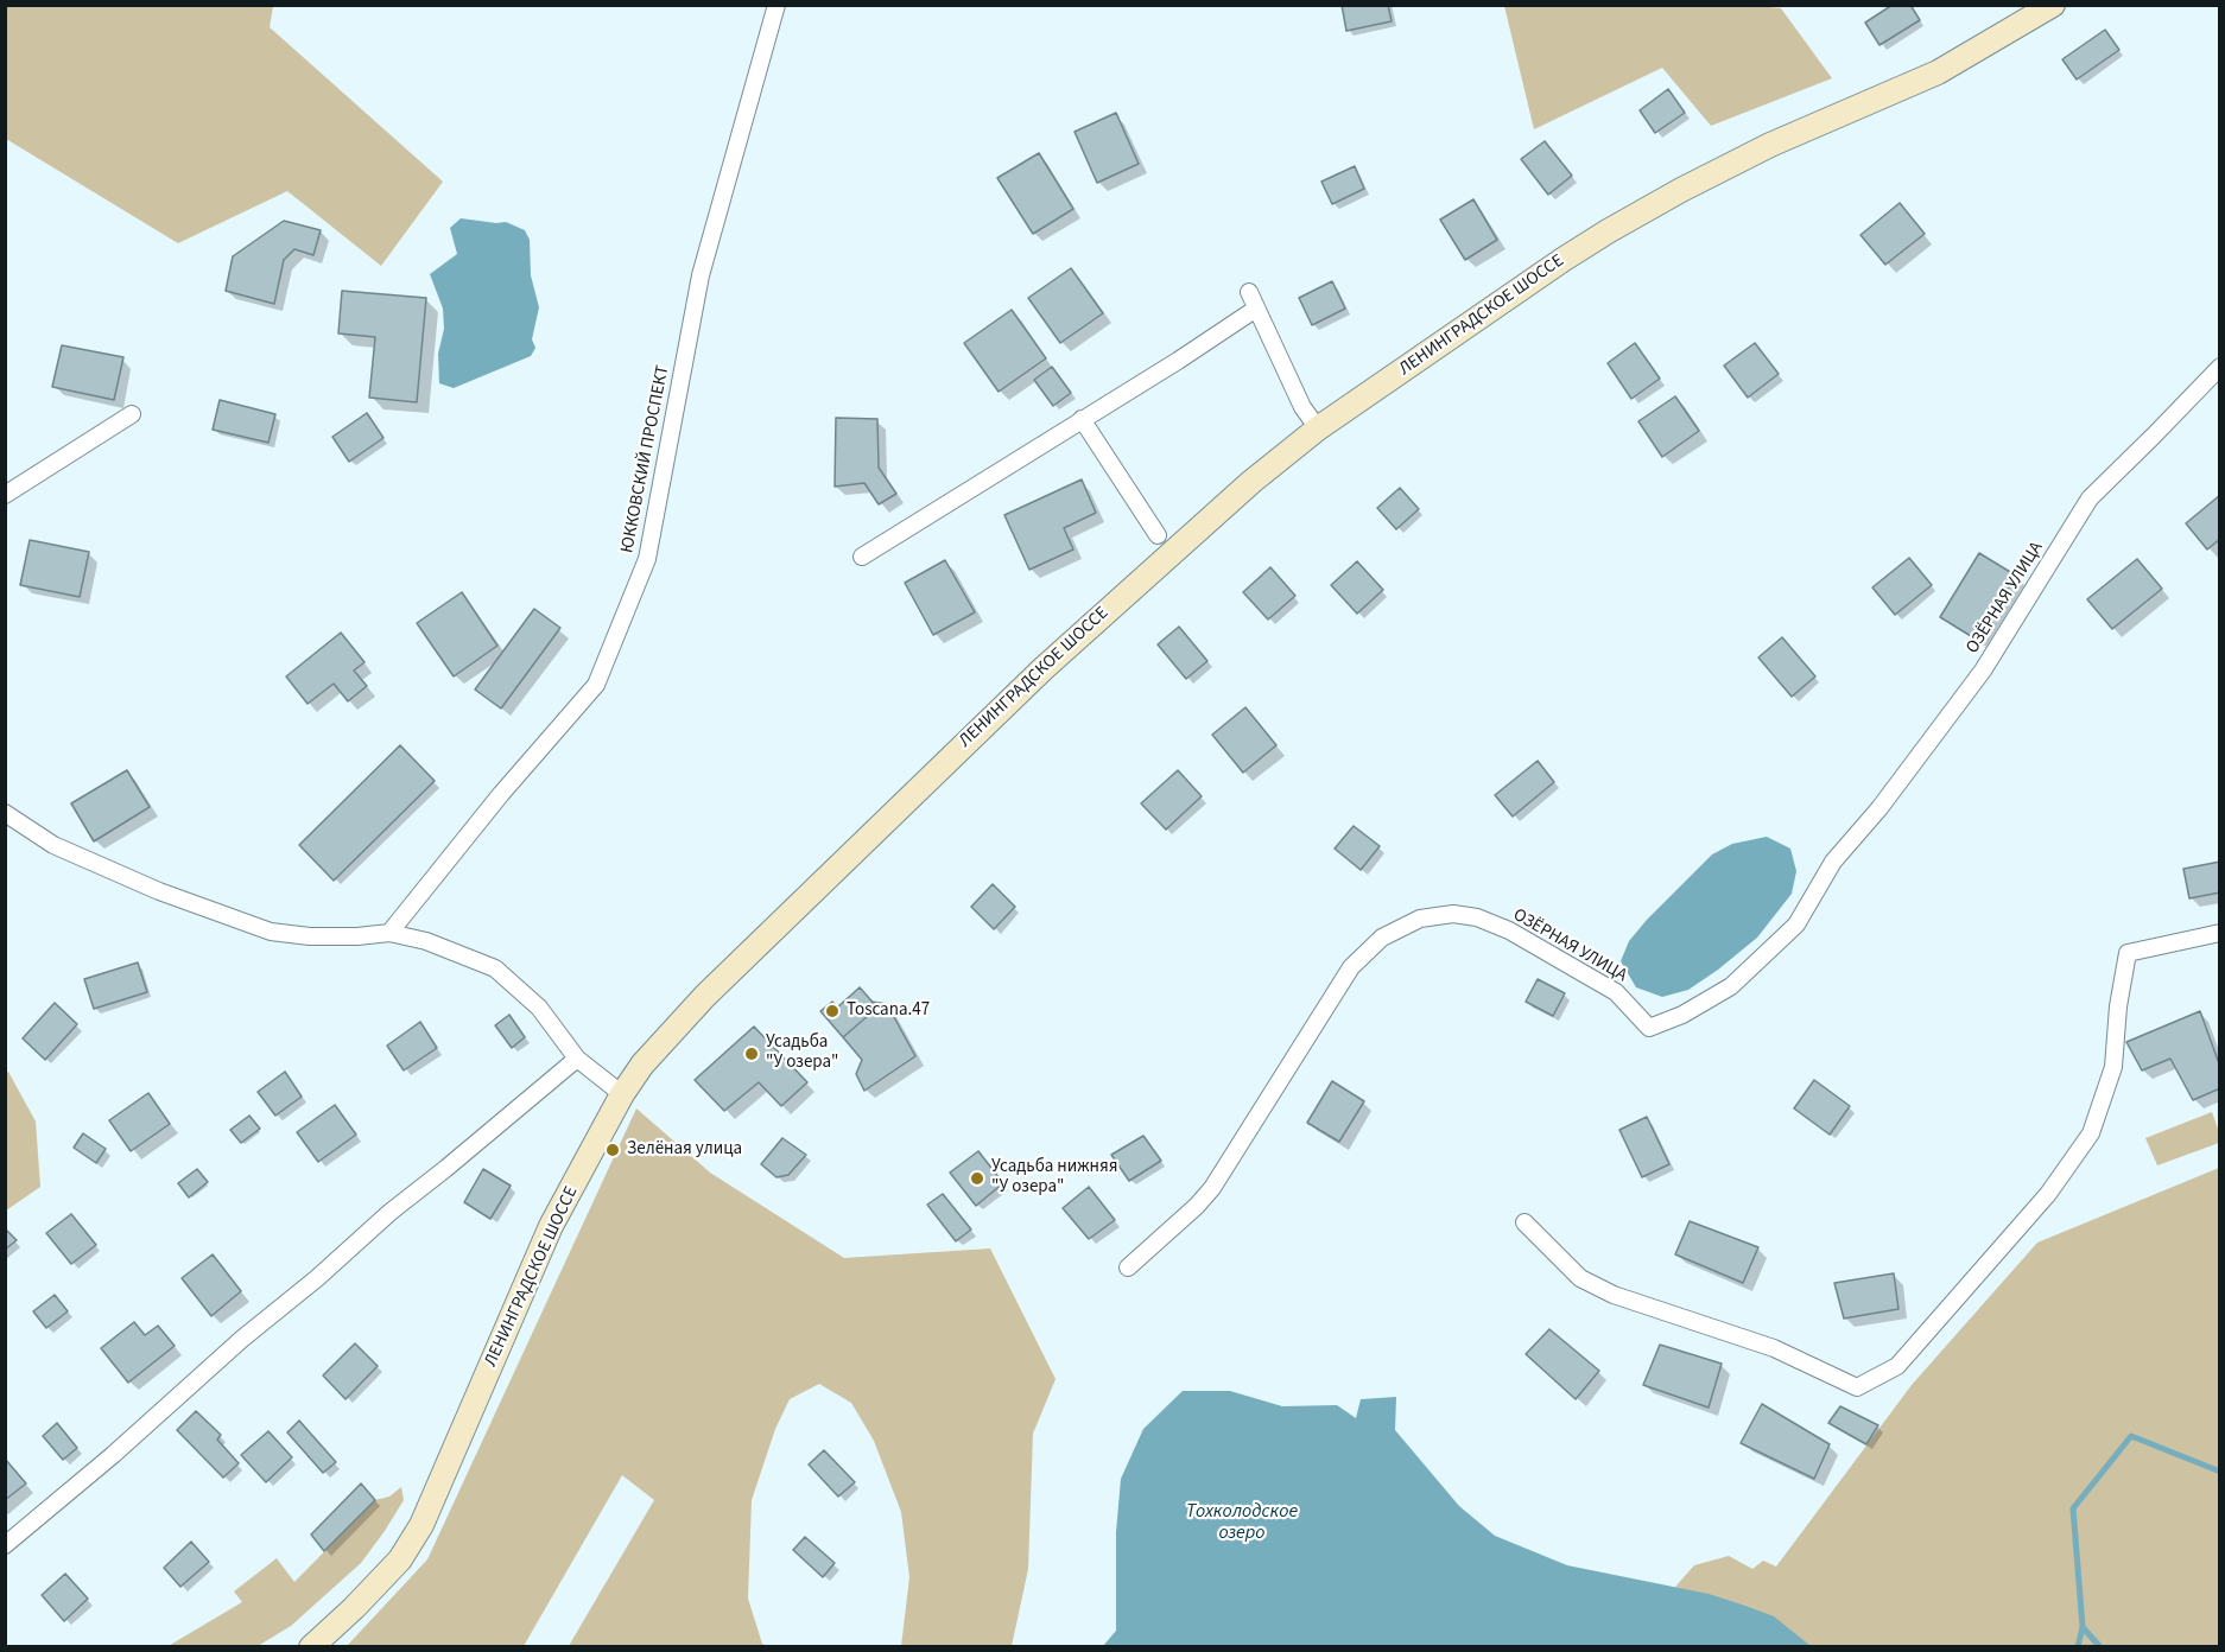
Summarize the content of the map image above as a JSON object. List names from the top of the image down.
{
  "streets": {
    "main road": ["ЛЕНИНГРАДСКОЕ ШОССЕ"],
    "street": ["ЮККОВСКИЙ ПРОСПЕКТ", "ОЗЁРНАЯ УЛИЦА"]
  },
  "water": ["Тохколодское озеро"],
  "places": [
    "Toscana.47",
    "Усадьба \"У озера\"",
    "Зелёная улица",
    "Усадьба нижняя \"У озера\""
  ]
}
